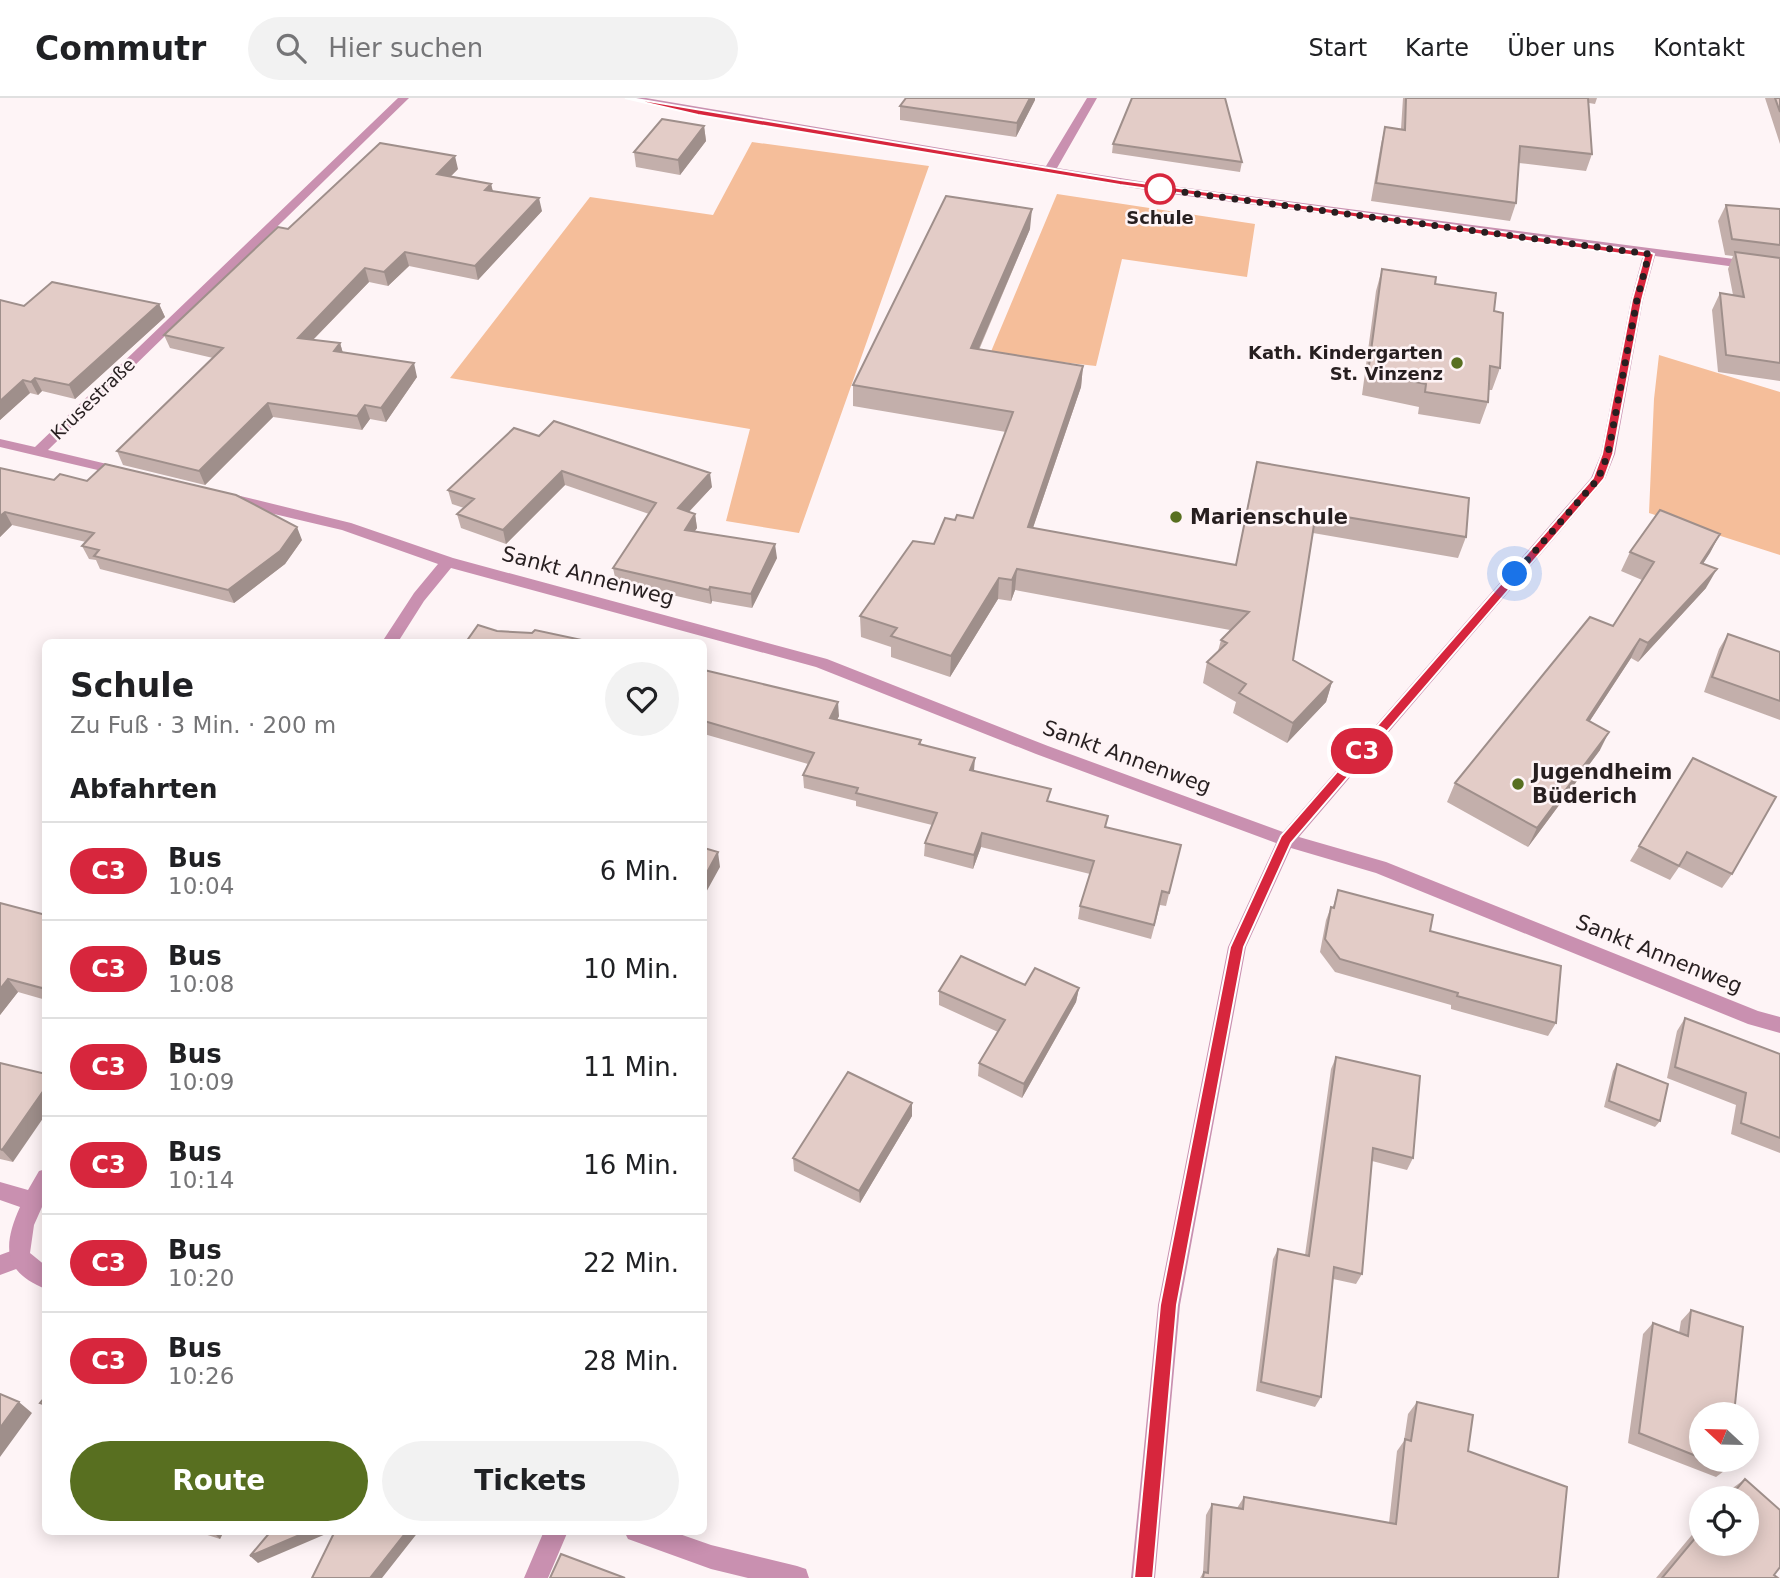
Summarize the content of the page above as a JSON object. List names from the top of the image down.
{
  "streets": {
    "street": ["Krusestraße", "Sankt Annenweg"]
  },
  "places": [
    "Schule",
    "Kath. Kindergarten St. Vinzenz",
    "Marienschule",
    "Jugendheim Büderich"
  ],
  "lines": ["bus line C3"],
  "north": "left",
  "page": {
    "header": "Commutr",
    "search": "Hier suchen",
    "nav": [
      "Start",
      "Karte",
      "Über uns",
      "Kontakt"
    ],
    "on_map": "C3",
    "heading": [
      ["Schule", "Zu Fuß · 3 Min. · 200 m"],
      "Abfahrten"
    ],
    "list": [
      {
        "mark": "C3",
        "name": "Bus",
        "note": "10:04",
        "value": "6 Min."
      },
      {
        "mark": "C3",
        "name": "Bus",
        "note": "10:08",
        "value": "10 Min."
      },
      {
        "mark": "C3",
        "name": "Bus",
        "note": "10:09",
        "value": "11 Min."
      },
      {
        "mark": "C3",
        "name": "Bus",
        "note": "10:14",
        "value": "16 Min."
      },
      {
        "mark": "C3",
        "name": "Bus",
        "note": "10:20",
        "value": "22 Min."
      },
      {
        "mark": "C3",
        "name": "Bus",
        "note": "10:26",
        "value": "28 Min."
      }
    ],
    "buttons": ["Route", "Tickets"]
  }
}
